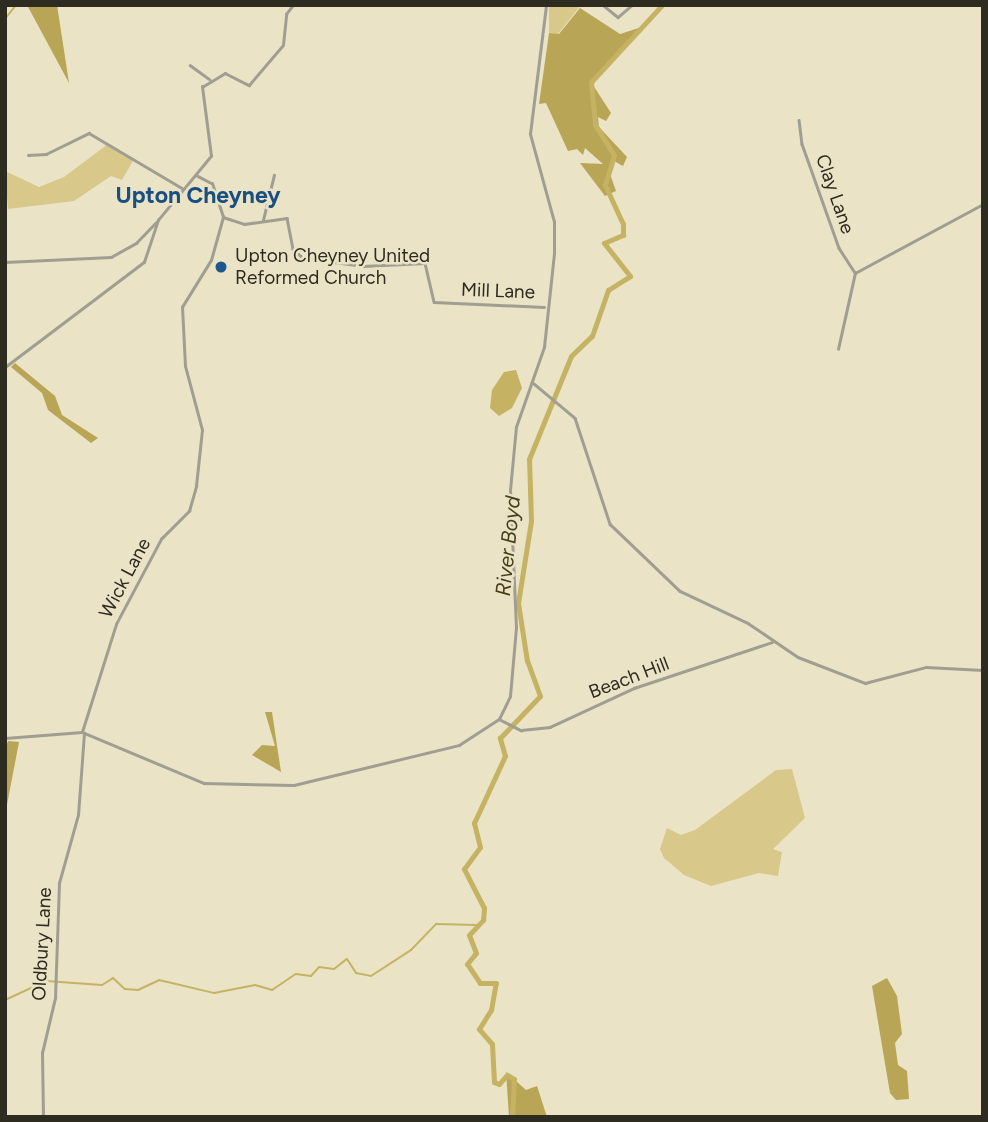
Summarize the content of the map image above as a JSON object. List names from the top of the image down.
{
  "streets": {
    "street": [
      "Clay Lane",
      "Mill Lane",
      "Wick Lane",
      "Beach Hill",
      "Oldbury Lane"
    ]
  },
  "crossings": [
    ["Mill Lane", "Wick Lane"],
    ["Wick Lane", "Oldbury Lane"]
  ],
  "districts": ["Upton Cheyney"],
  "water": ["River Boyd"],
  "places": ["Upton Cheyney United Reformed Church"]
}
